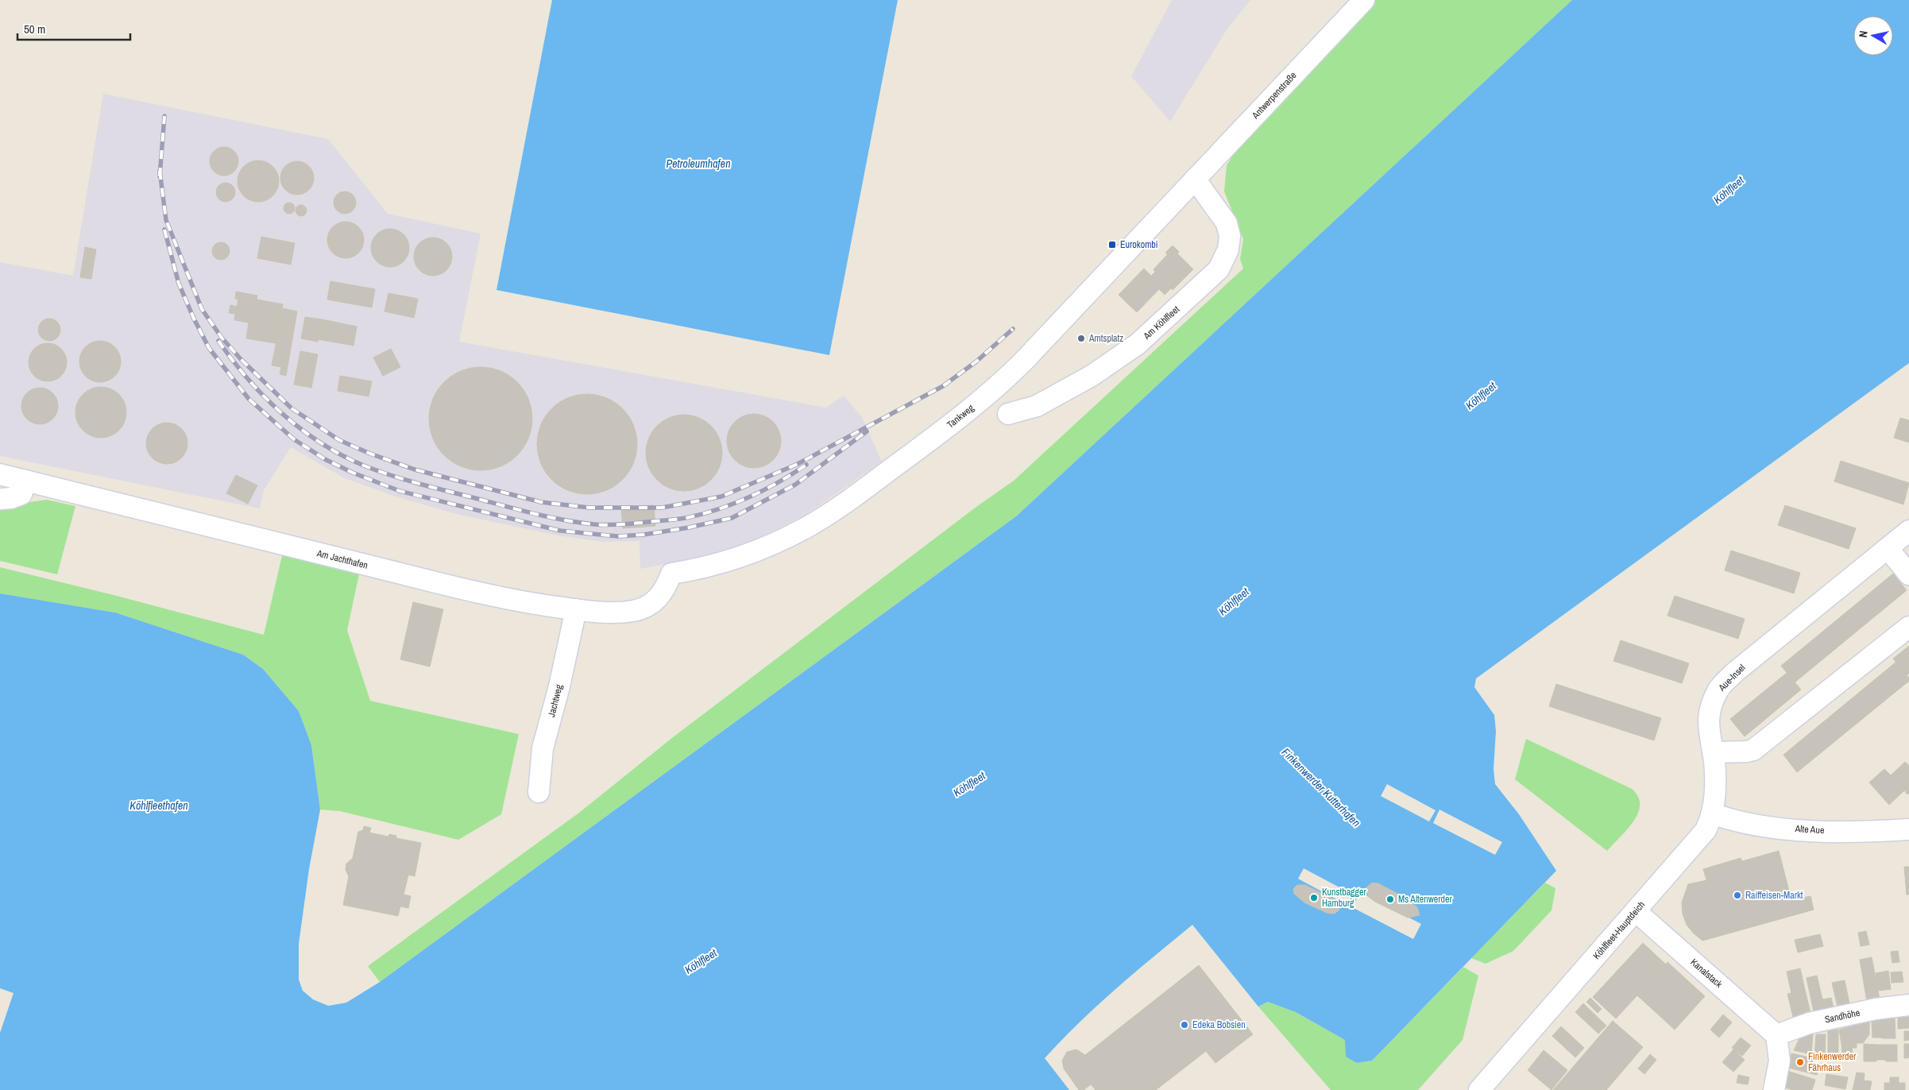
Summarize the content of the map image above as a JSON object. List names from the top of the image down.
{
  "streets": {
    "street": [
      "Antwerpenstraße",
      "Am Köhlfleet",
      "Tankweg",
      "Am Jachthafen",
      "Aue-Insel",
      "Jachtweg",
      "Alte Aue",
      "Köhlfleet-Hauptdeich",
      "Kanalstack",
      "Sandhöhe"
    ]
  },
  "crossings": [
    ["Antwerpenstraße", "Am Köhlfleet"],
    ["Antwerpenstraße", "Tankweg"],
    ["Am Köhlfleet", "Tankweg"],
    ["Tankweg", "Am Jachthafen"],
    ["Am Jachthafen", "Jachtweg"],
    ["Aue-Insel", "Köhlfleet-Hauptdeich"],
    ["Alte Aue", "Köhlfleet-Hauptdeich"],
    ["Köhlfleet-Hauptdeich", "Kanalstack"],
    ["Kanalstack", "Sandhöhe"]
  ],
  "water": [
    "Petroleumhafen",
    "Köhlfleet",
    "Finkenwerder Kutterhafen",
    "Köhlfleethafen"
  ],
  "places": {
    "transit": ["Eurokombi"],
    "other": [
      "Amtsplatz",
      "Raiffeisen-Markt",
      "Kunstbagger Hamburg",
      "Ms Altenwerder",
      "Edeka Bobsien",
      "Finkenwerder Fährhaus"
    ]
  },
  "scale_bar": "50 m",
  "north": "left"
}
